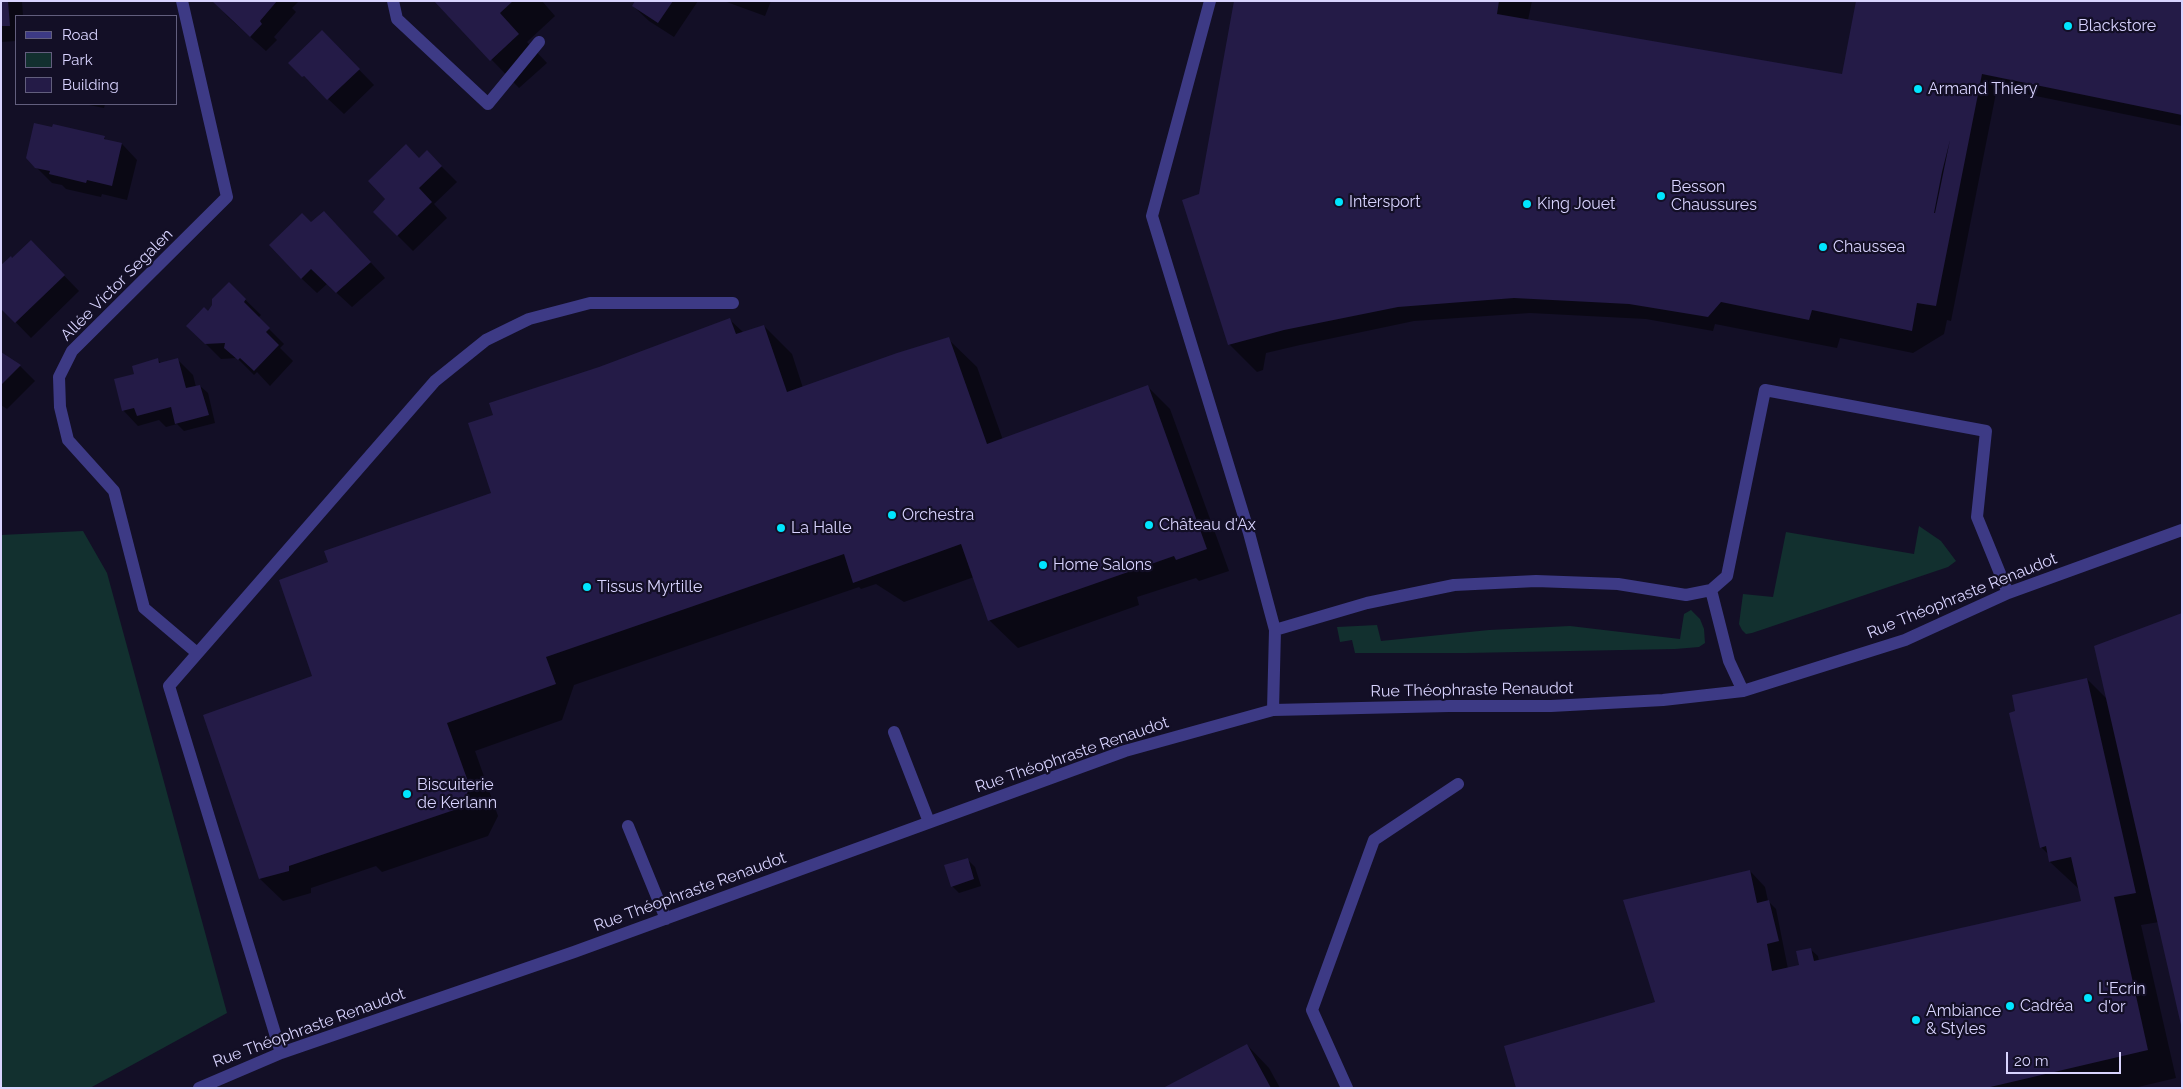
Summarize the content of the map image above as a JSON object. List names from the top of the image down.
{
  "streets": {
    "street": ["Allée Victor Segalen", "Rue Théophraste Renaudot"]
  },
  "places": [
    "Blackstore",
    "Armand Thiery",
    "Besson Chaussures",
    "Intersport",
    "King Jouet",
    "Chaussea",
    "Orchestra",
    "Château d'Ax",
    "La Halle",
    "Home Salons",
    "Tissus Myrtille",
    "Biscuiterie de Kerlann",
    "L'Ecrin d'or",
    "Cadréa",
    "Ambiance & Styles"
  ],
  "legend": ["Road", "Park", "Building"],
  "scale_bar": "20 m"
}
